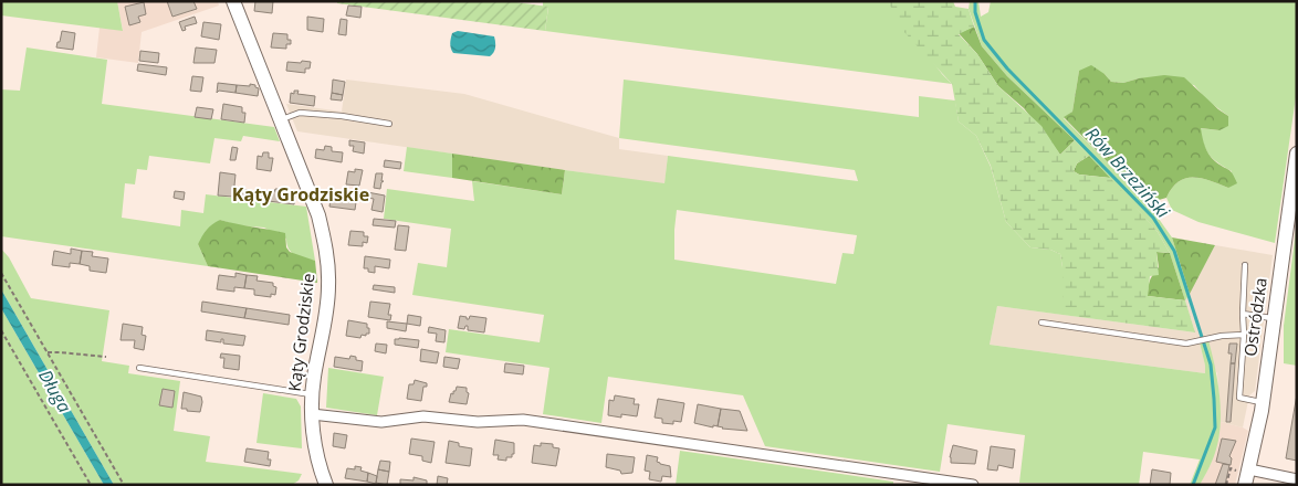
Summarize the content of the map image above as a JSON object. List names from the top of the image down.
{
  "streets": {
    "street": ["Ostródzka", "Kąty Grodziskie"]
  },
  "districts": ["Kąty Grodziskie"],
  "water": ["Rów Brzeziński", "Długa"]
}
